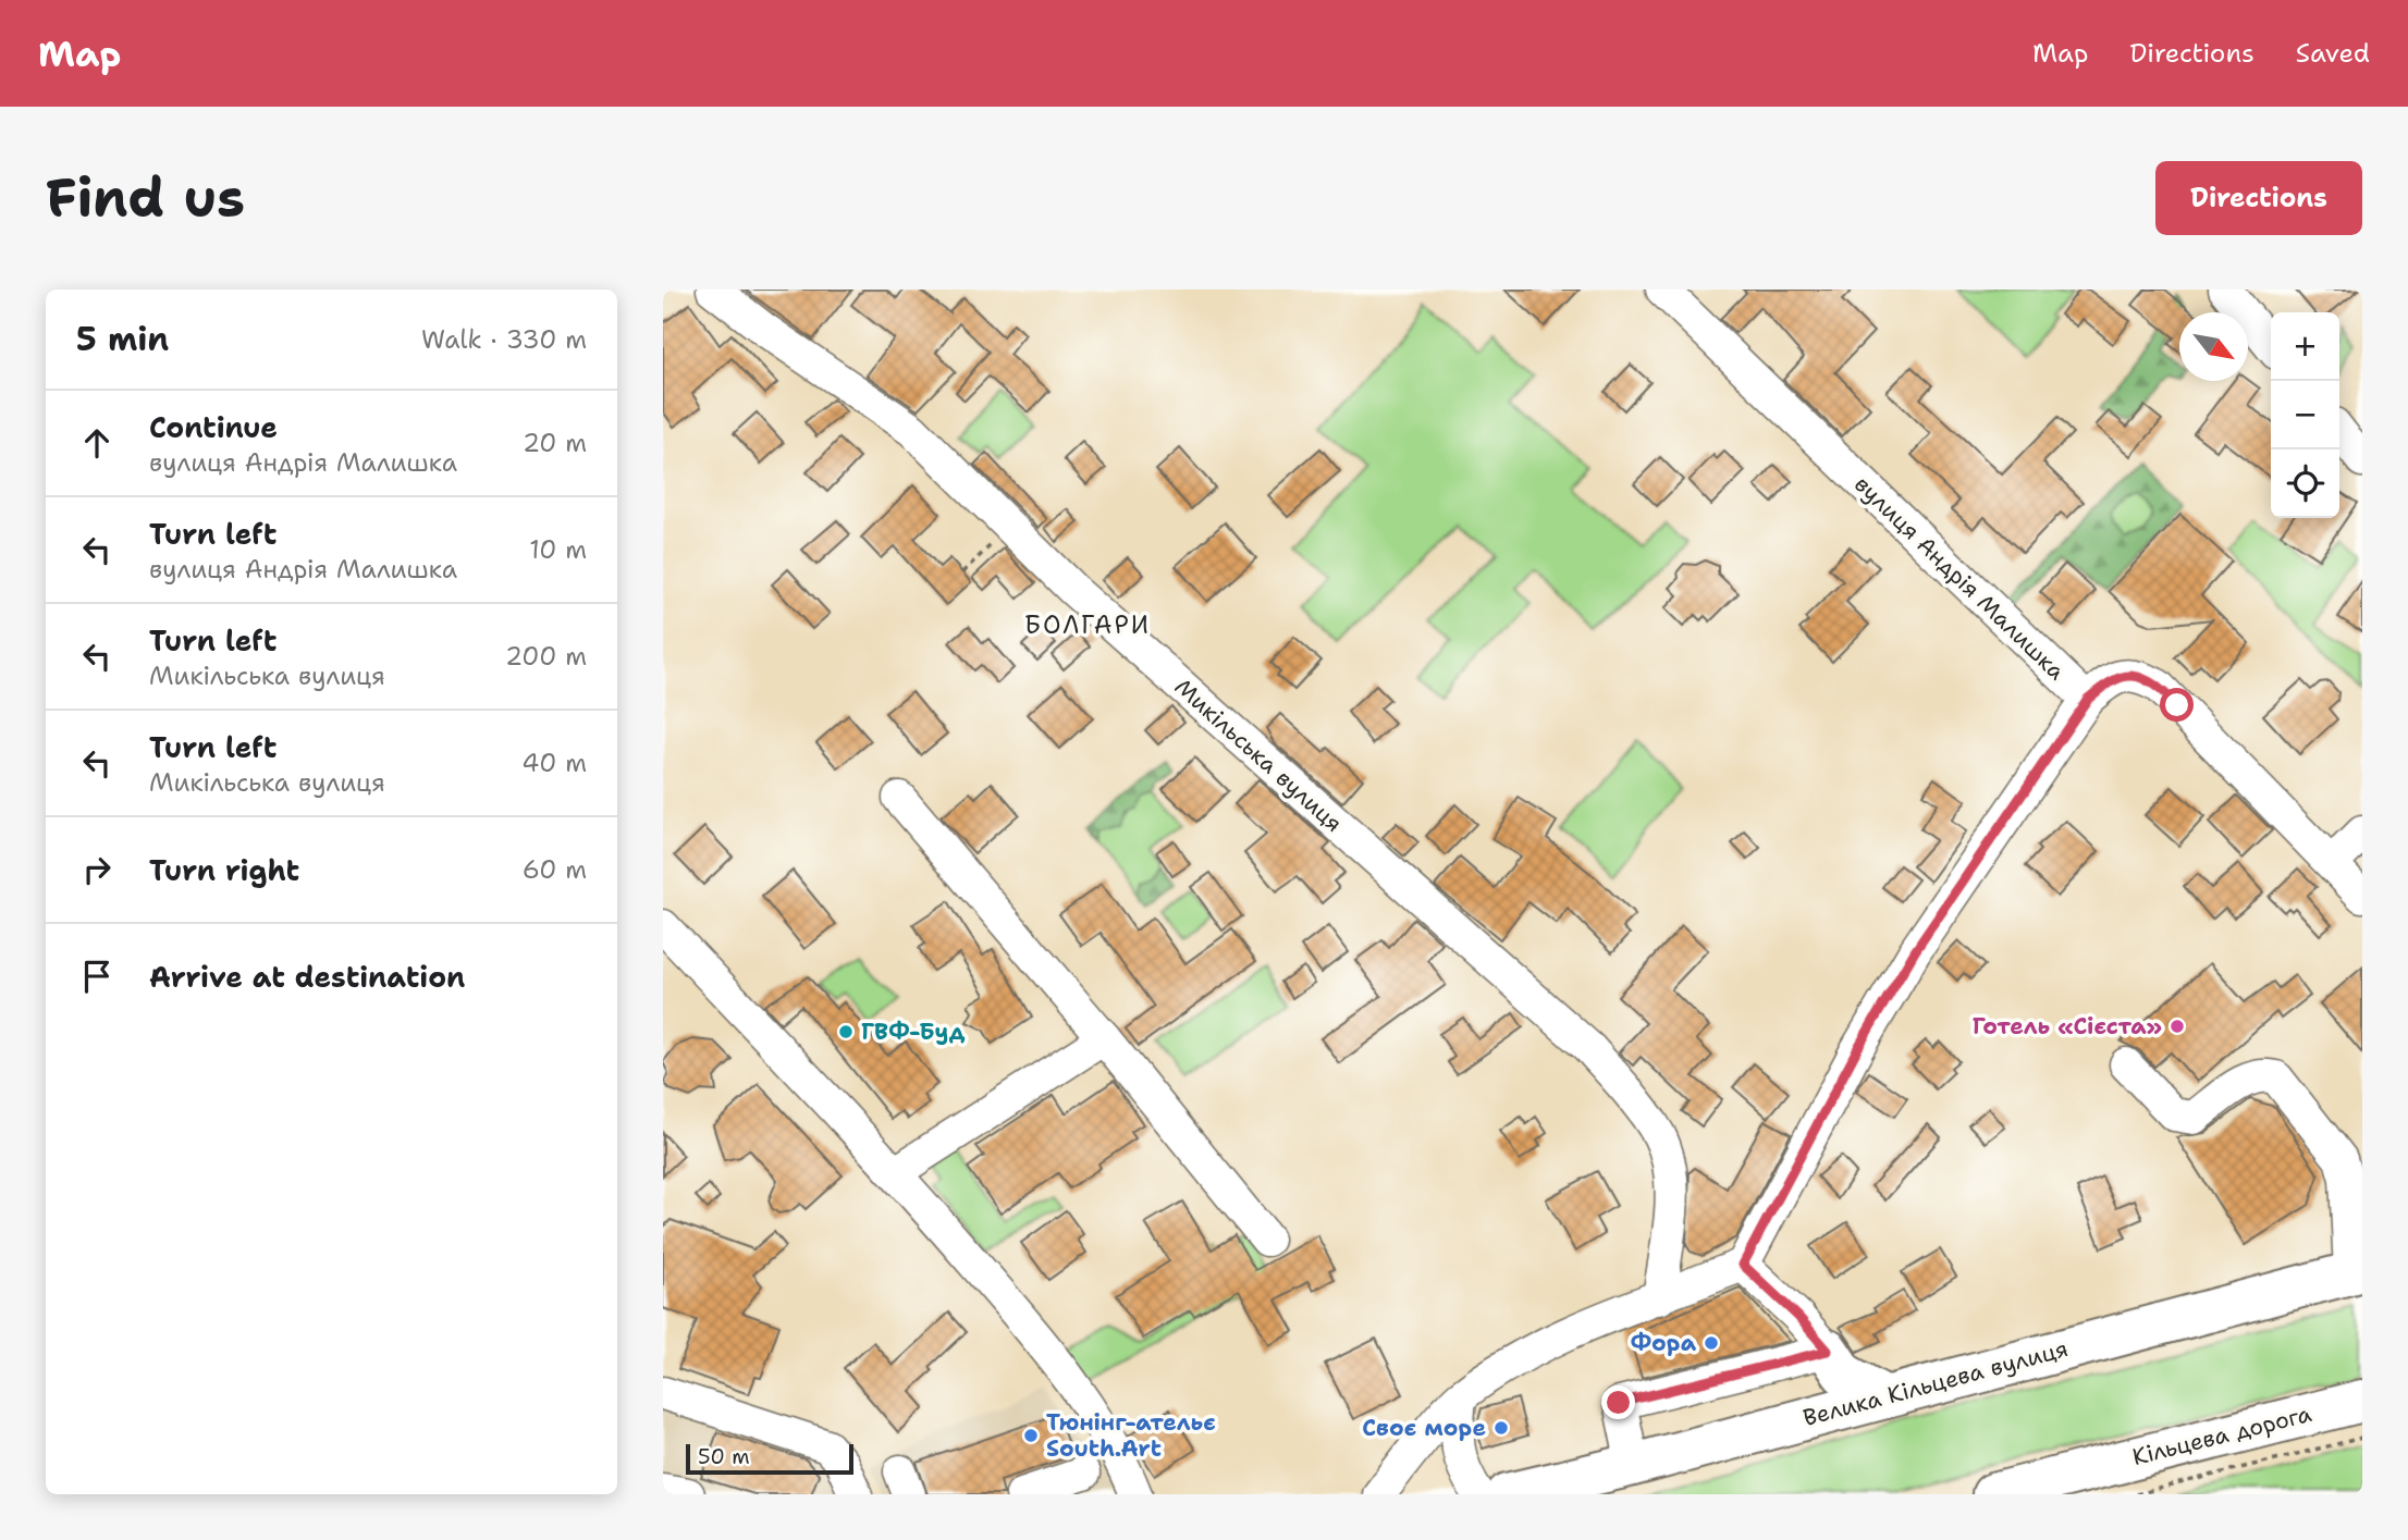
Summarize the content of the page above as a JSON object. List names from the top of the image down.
{
  "streets": {
    "highway": ["Велика Кільцева вулиця", "Кільцева дорога"],
    "street": ["вулиця Андрія Малишка", "Микільська вулиця"]
  },
  "districts": ["БОЛГАРИ"],
  "places": [
    "Готель «Сієста»",
    "ГВФ-Буд",
    "Фора",
    "Своє море",
    "Тюнінг-ательє South.Art"
  ],
  "scale_bar": "50 m",
  "north": "bottom right",
  "page": {
    "header": "Map",
    "nav": ["Map", "Directions", "Saved"],
    "buttons": "Directions",
    "title": "Find us",
    "heading": ["5 min", "Walk · 330 m"],
    "map_buttons": ["+", "−"],
    "list": [
      ["Continue", "вулиця Андрія Малишка", "20 m"],
      ["Turn left", "вулиця Андрія Малишка", "10 m"],
      ["Turn left", "Микільська вулиця", "200 m"],
      ["Turn left", "Микільська вулиця", "40 m"],
      ["Turn right", "60 m"],
      "Arrive at destination"
    ],
    "scale": "50 m"
  }
}
